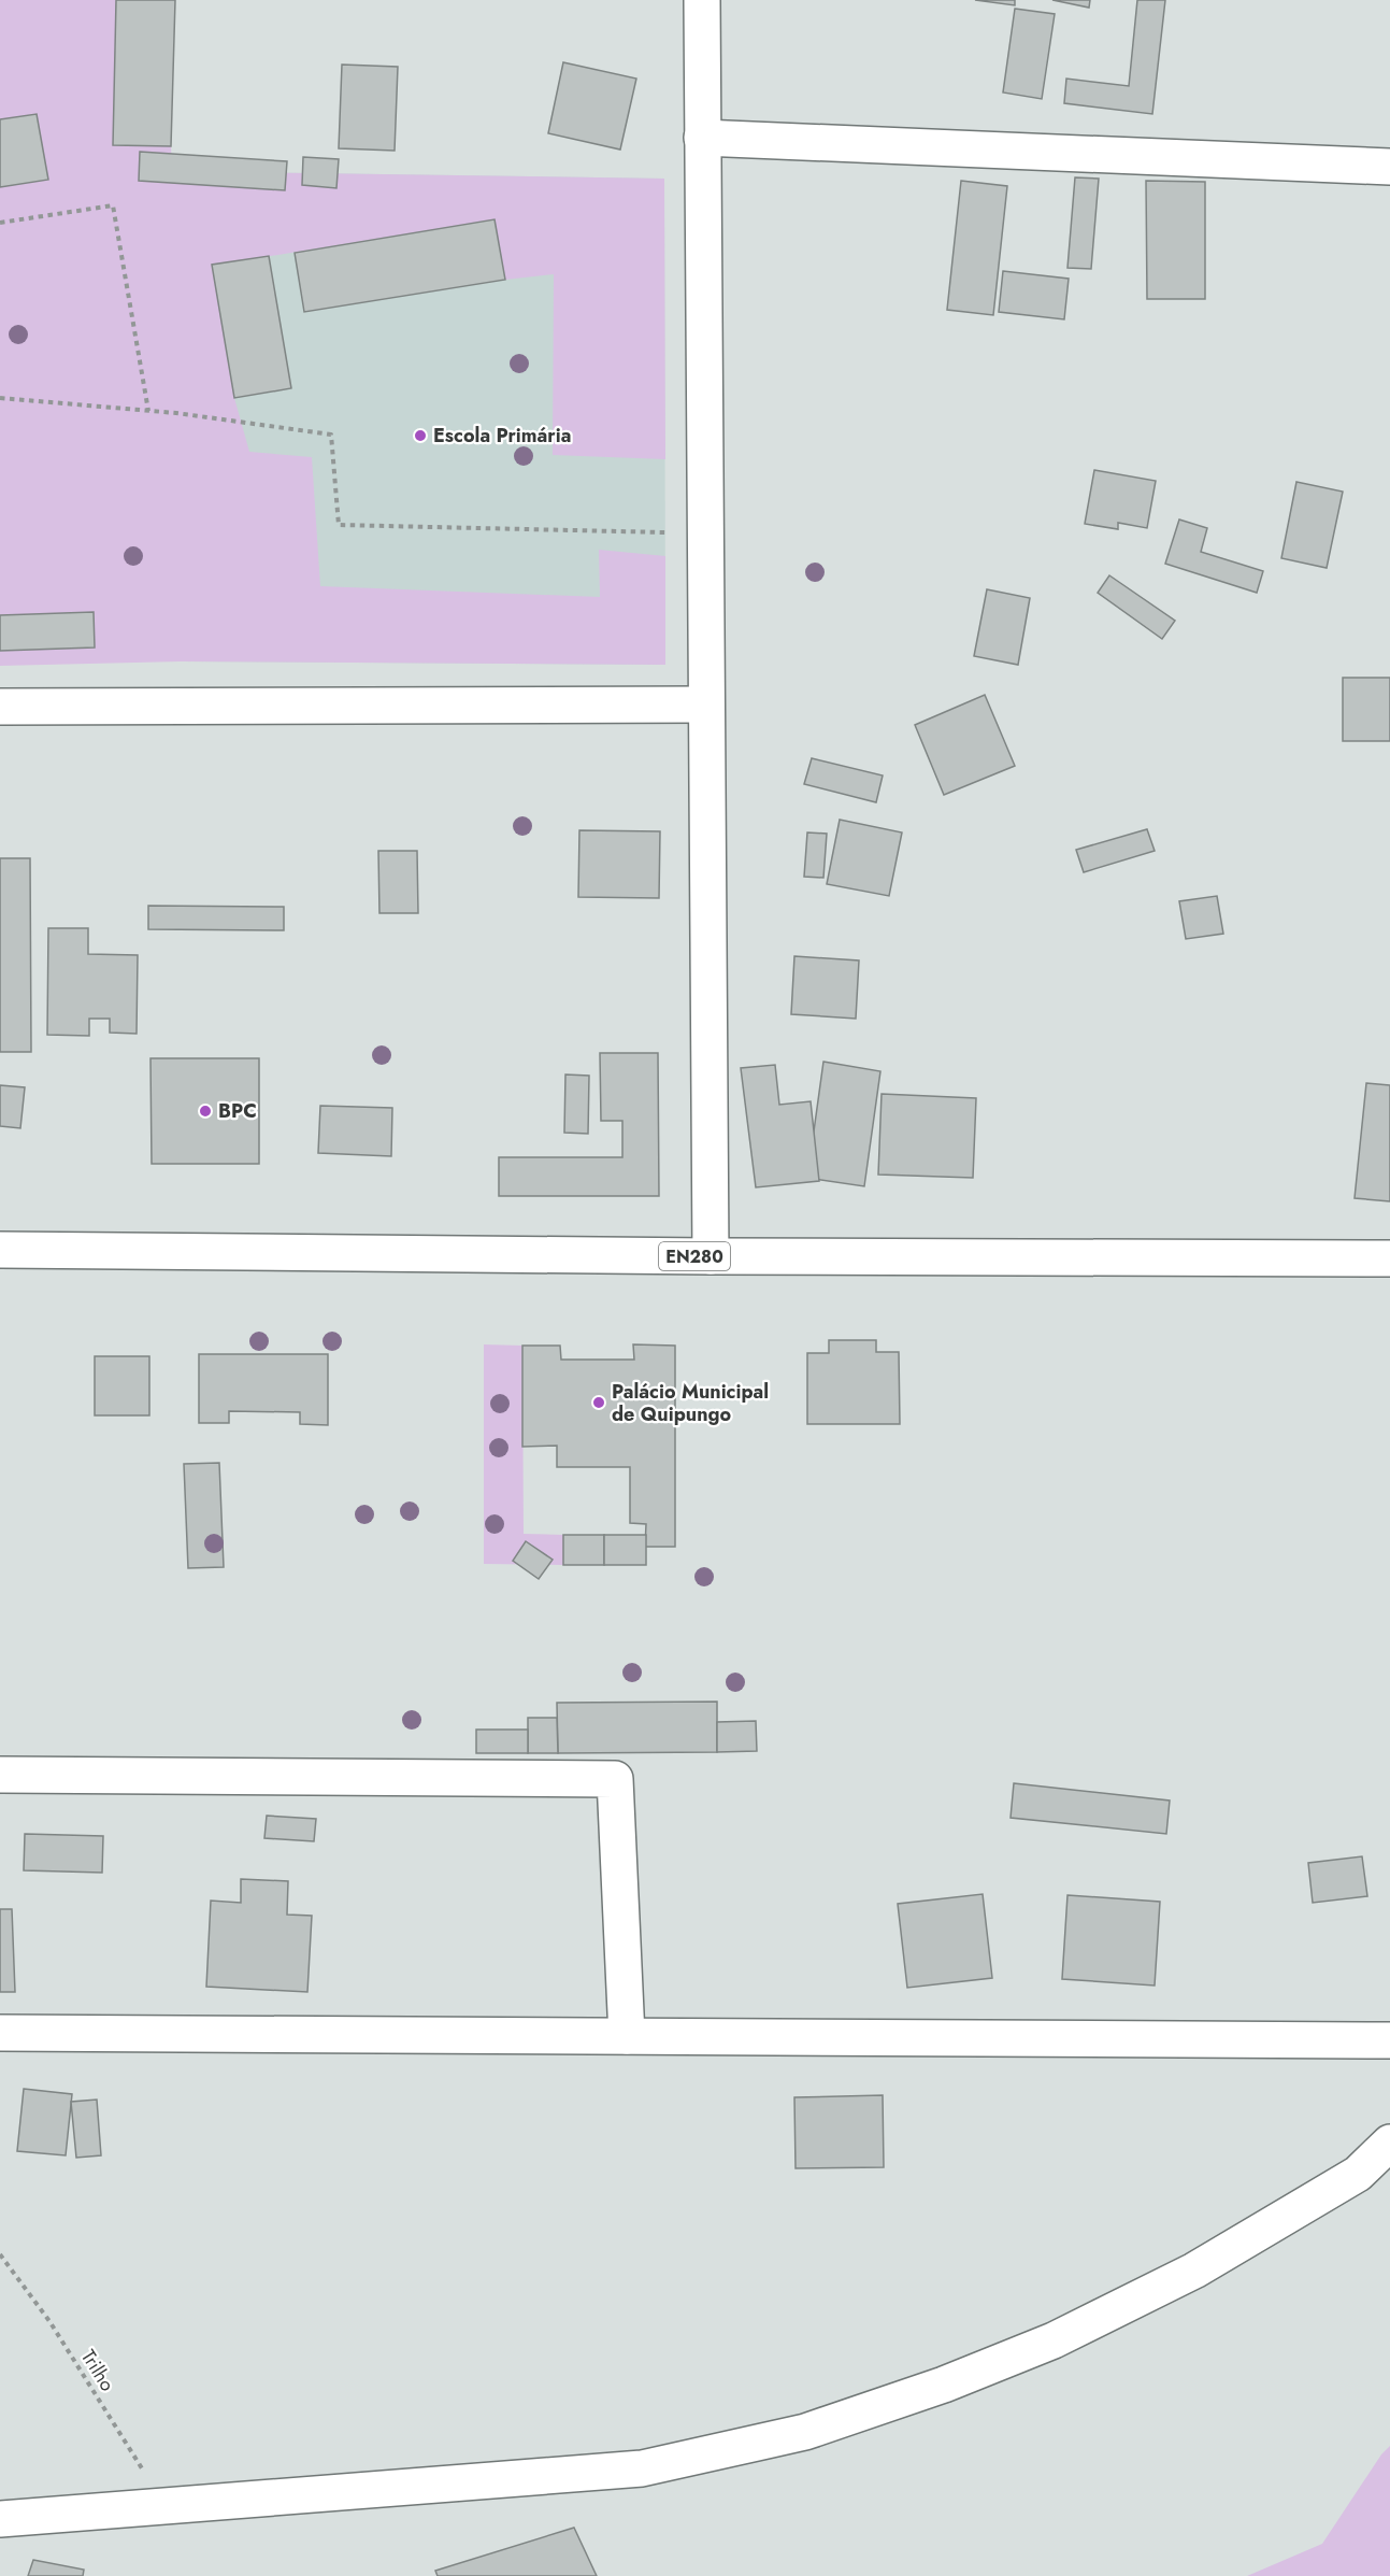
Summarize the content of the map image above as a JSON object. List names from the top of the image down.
{
  "streets": {
    "street": ["EN280"],
    "path": ["Trilho"]
  },
  "places": ["Escola Primária", "BPC", "Palácio Municipal de Quipungo"]
}
